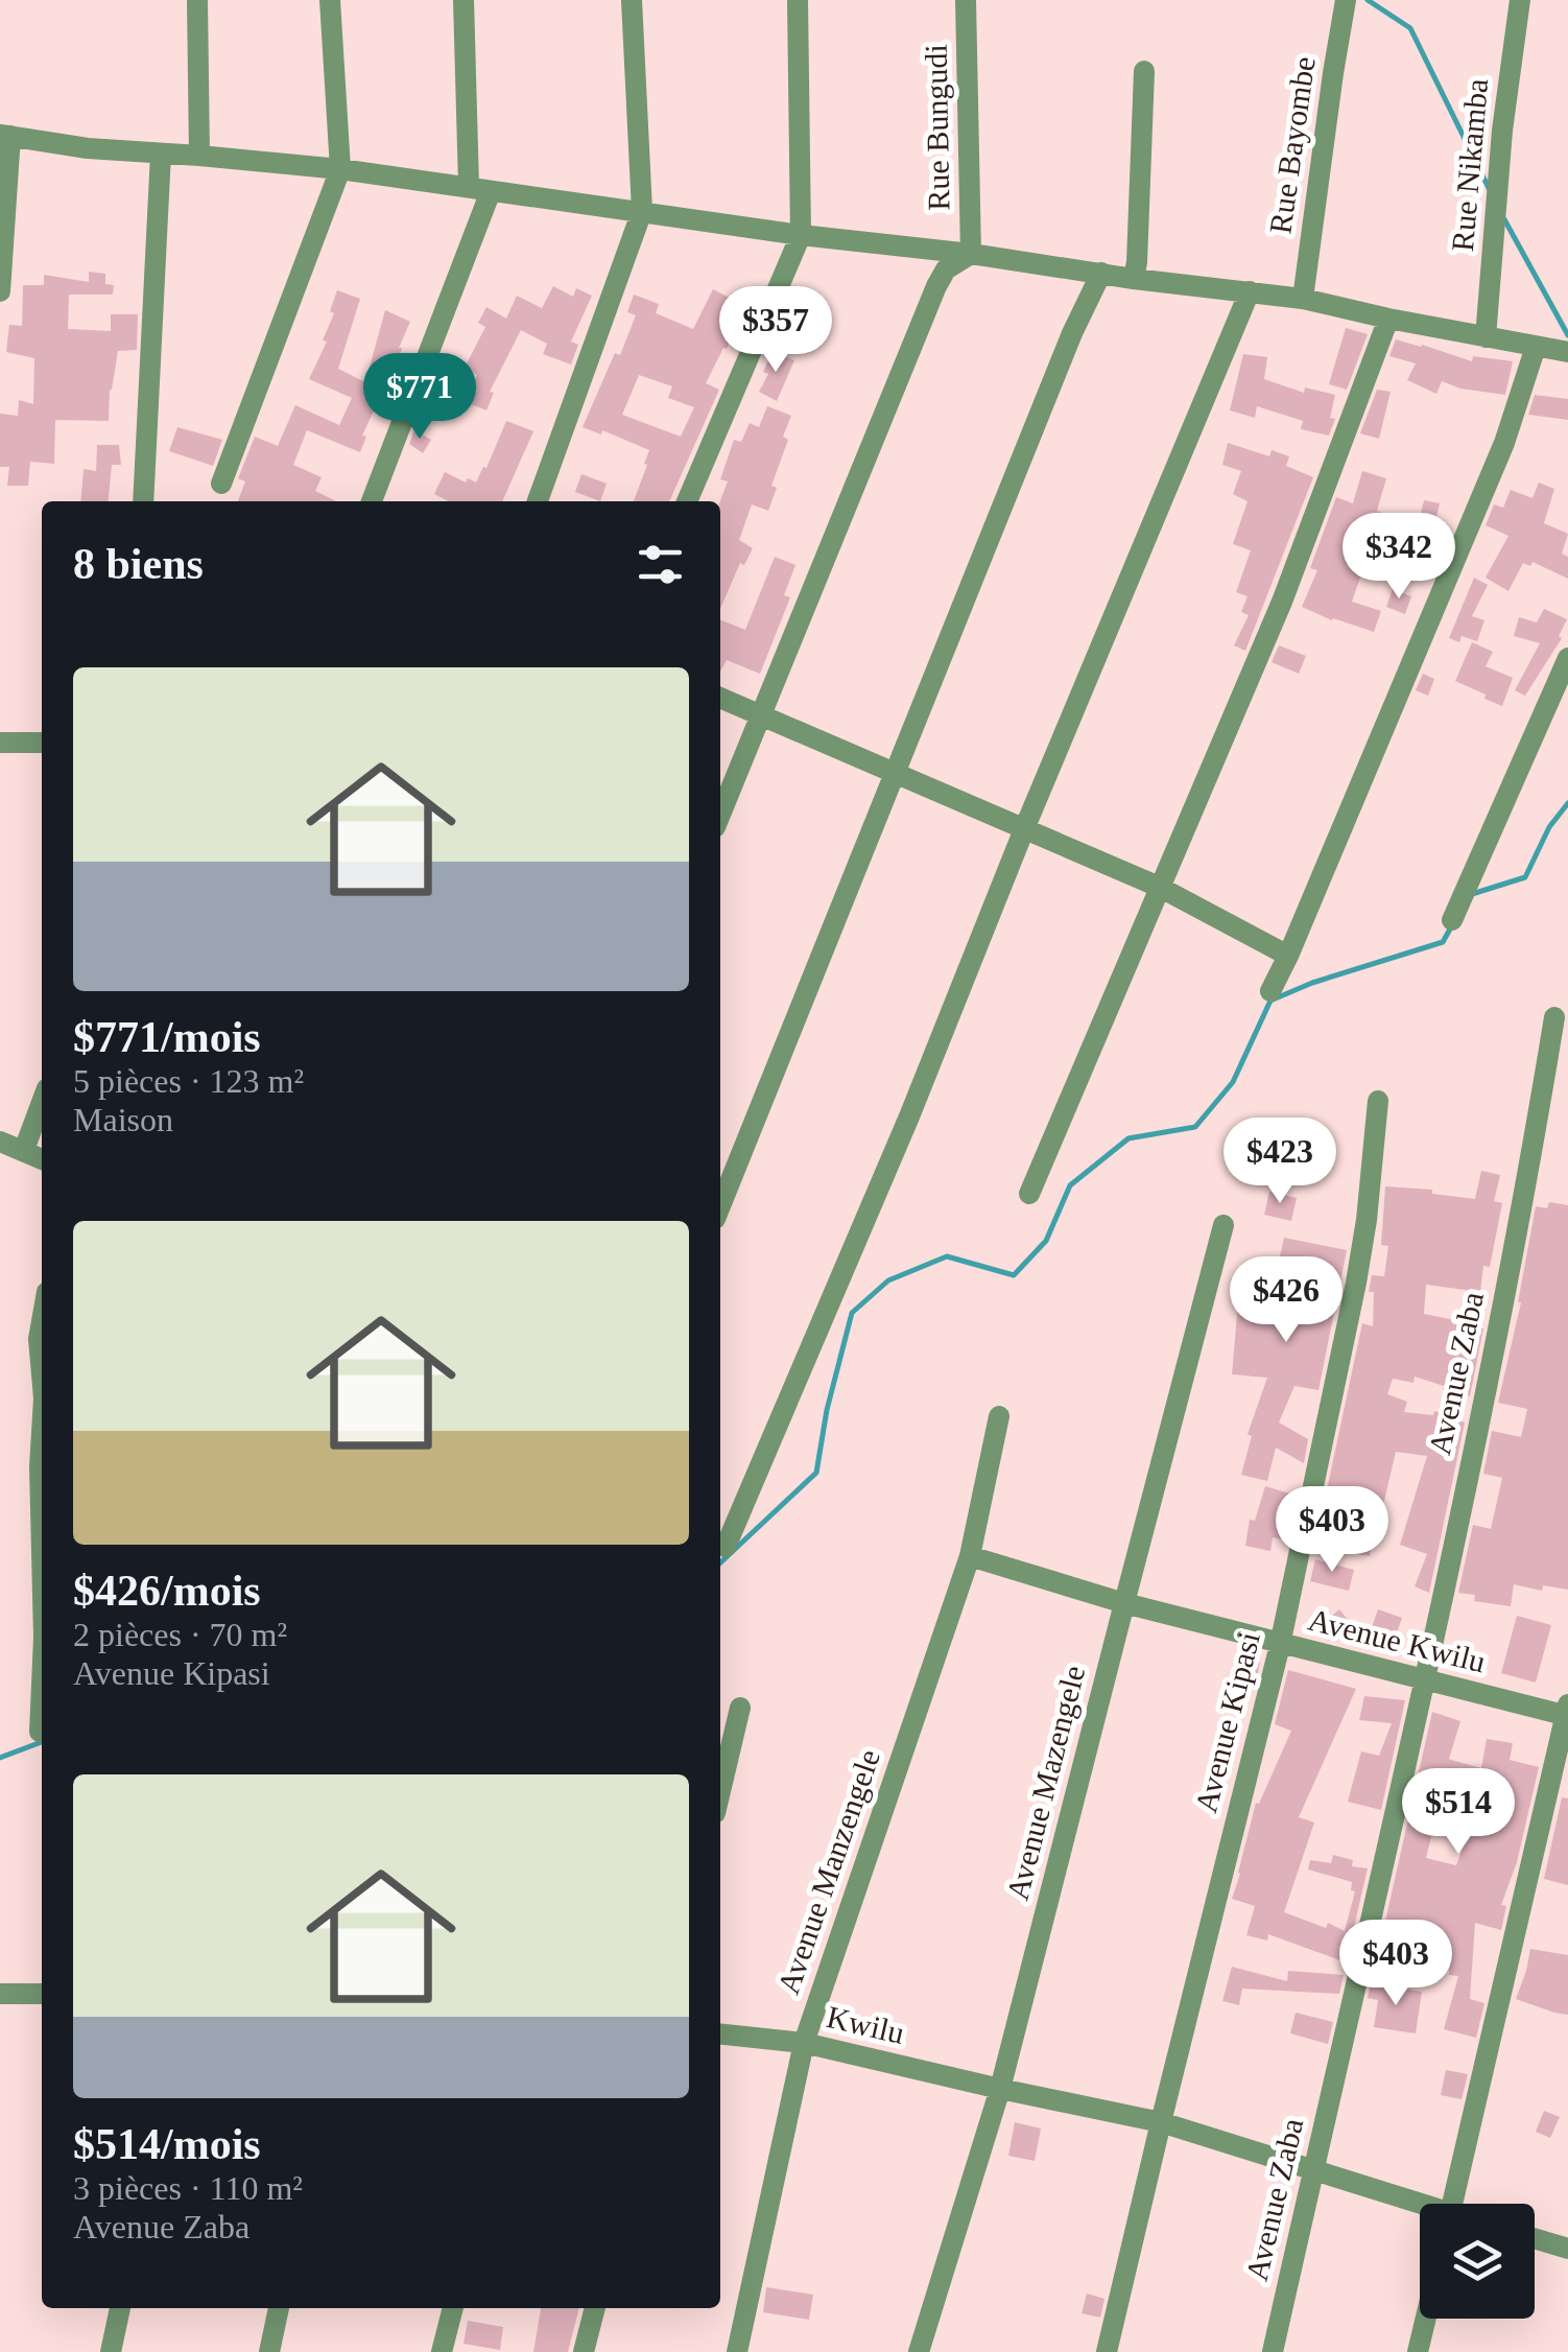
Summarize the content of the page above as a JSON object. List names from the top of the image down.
{
  "streets": {
    "street": [
      "Rue Bungudi",
      "Rue Bayombe",
      "Rue Nikamba",
      "Avenue Zaba",
      "Avenue Kwilu",
      "Avenue Kipasi",
      "Avenue Mazengele",
      "Avenue Manzengele",
      "Kwilu"
    ]
  },
  "crossings": [
    ["Avenue Zaba", "Avenue Kwilu"],
    ["Avenue Zaba", "Kwilu"],
    ["Avenue Kwilu", "Avenue Kipasi"],
    ["Avenue Kwilu", "Avenue Mazengele"],
    ["Avenue Kwilu", "Avenue Manzengele"],
    ["Avenue Kipasi", "Kwilu"],
    ["Avenue Mazengele", "Kwilu"],
    ["Avenue Manzengele", "Kwilu"]
  ],
  "page": {
    "price": [
      "$357",
      "$771",
      "$342",
      "$423",
      "$426",
      "$403",
      "$514",
      "$403"
    ],
    "heading": "8 biens",
    "list": [
      {
        "name": "$771/mois",
        "note": "5 pièces · 123 m² · Maison"
      },
      {
        "name": "$426/mois",
        "note": "2 pièces · 70 m² · Avenue Kipasi"
      },
      {
        "name": "$514/mois",
        "note": "3 pièces · 110 m² · Avenue Zaba"
      }
    ]
  }
}
